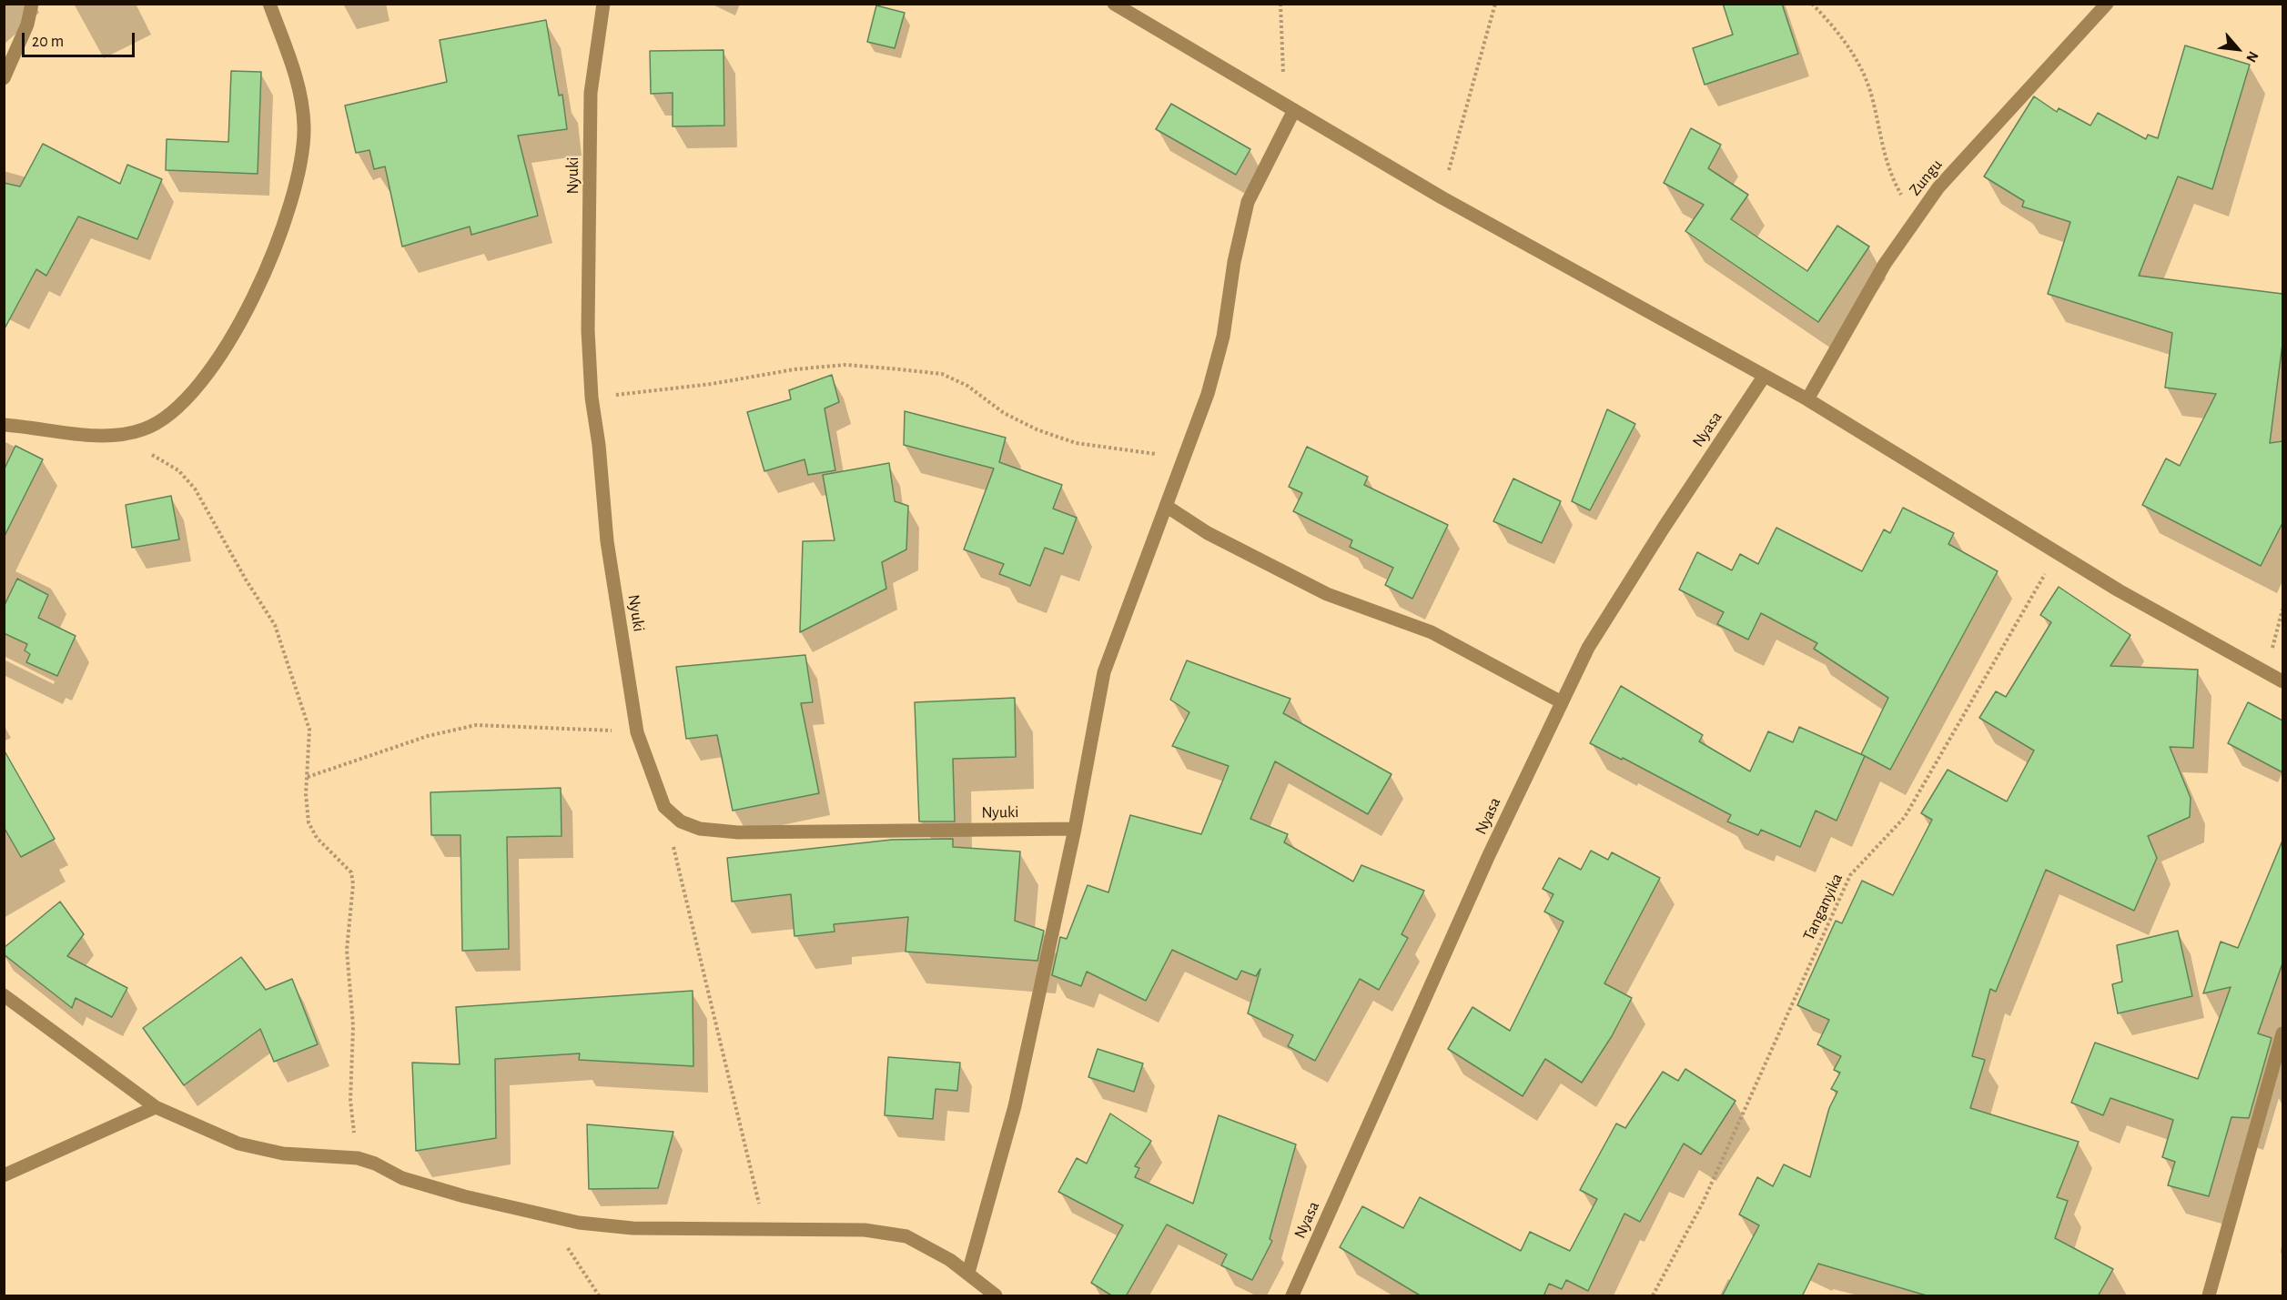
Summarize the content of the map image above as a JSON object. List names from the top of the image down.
{
  "streets": {
    "street": ["Nyuki", "Zungu", "Nyasa"],
    "path": ["Tanganyika"]
  },
  "scale_bar": "20 m",
  "north": "bottom right"
}
